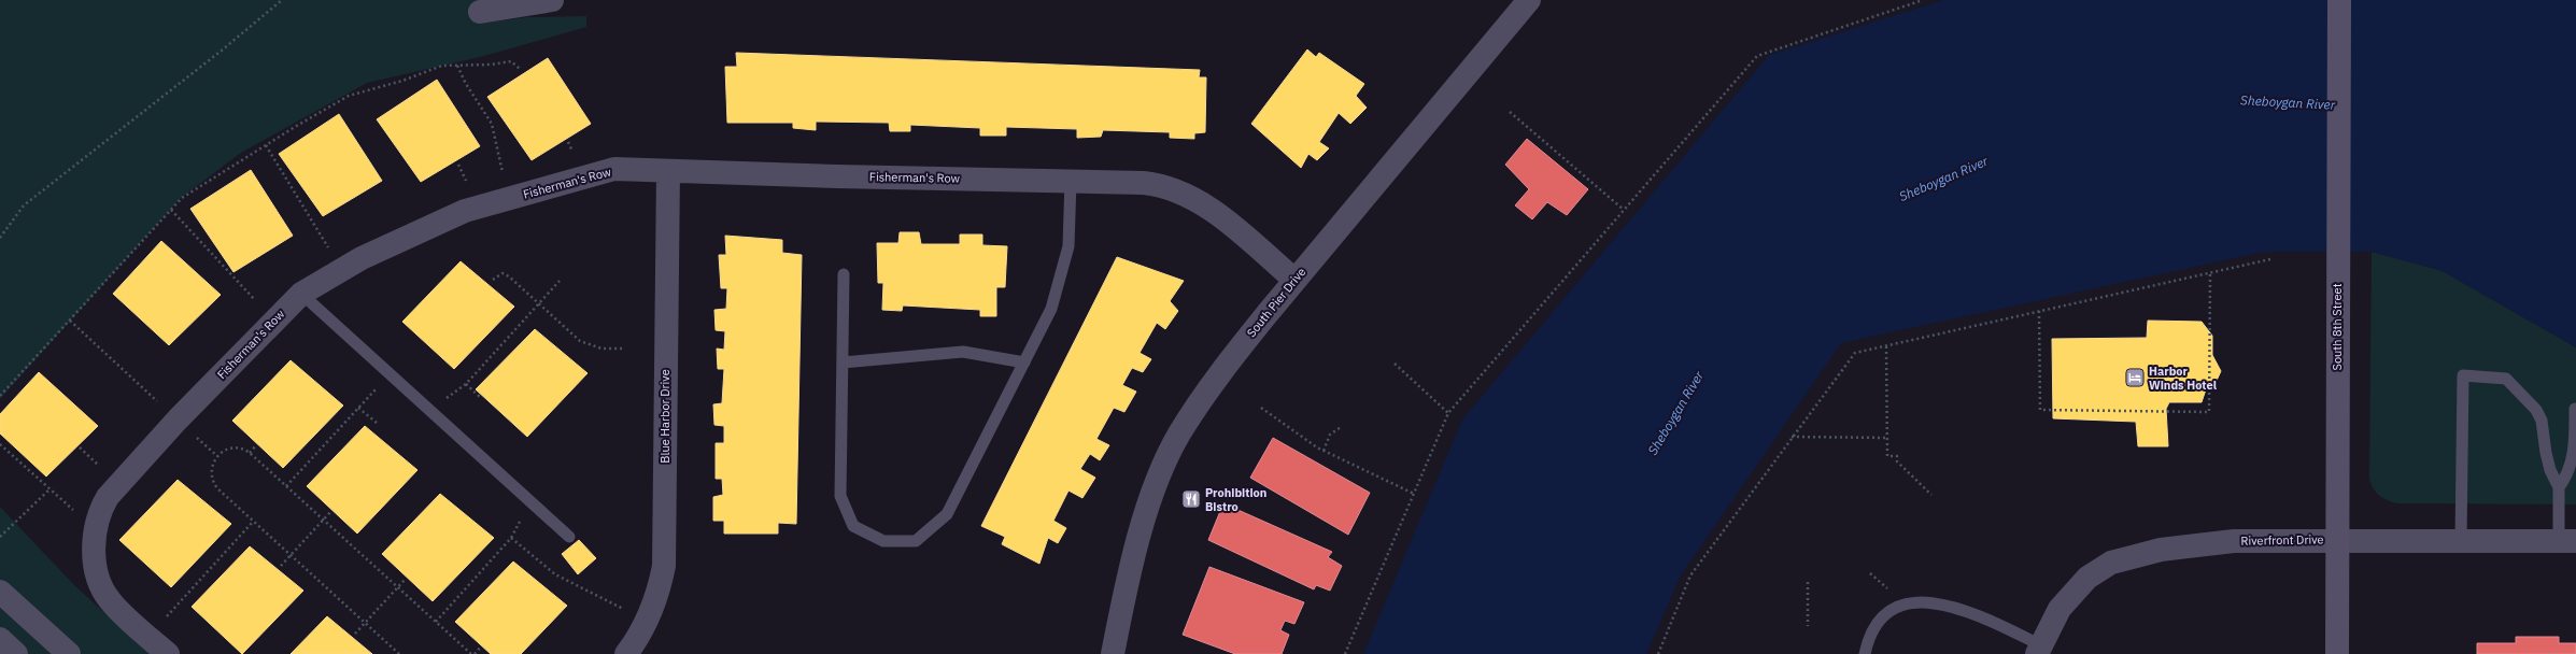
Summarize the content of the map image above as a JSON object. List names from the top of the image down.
{
  "streets": {
    "main road": ["South 8th Street"],
    "street": [
      "Fisherman's Row",
      "South Pier Drive",
      "Blue Harbor Drive",
      "Riverfront Drive"
    ]
  },
  "crossings": [
    ["Fisherman's Row", "South Pier Drive"],
    ["Fisherman's Row", "Blue Harbor Drive"],
    ["South 8th Street", "Riverfront Drive"]
  ],
  "water": ["Sheboygan River"],
  "places": {
    "hotel": ["Harbor Winds Hotel"],
    "restaurant": ["Prohibition Bistro"]
  }
}
